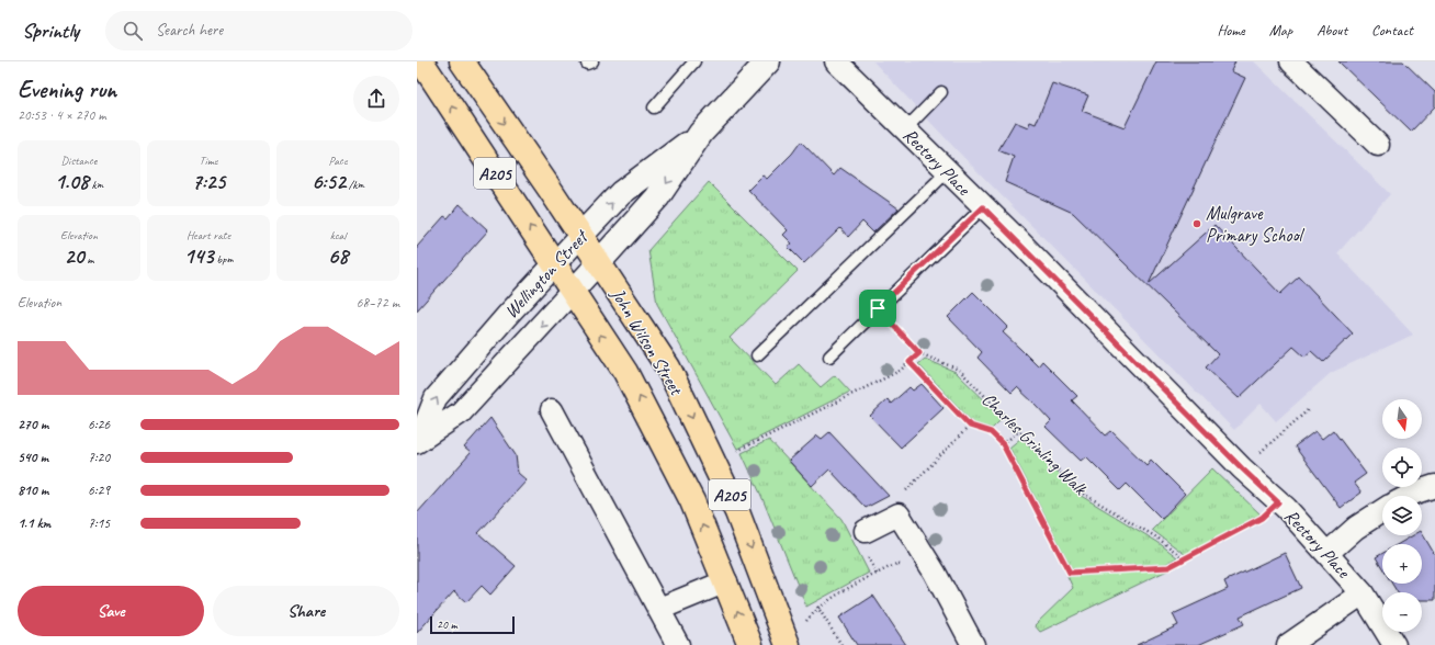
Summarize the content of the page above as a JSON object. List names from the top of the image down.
{
  "streets": {
    "highway": ["A205", "John Wilson Street"],
    "main road": ["Wellington Street"],
    "street": ["Rectory Place"],
    "path": ["Charles Grinling Walk"]
  },
  "crossings": [
    ["Wellington Street", "John Wilson Street"]
  ],
  "places": ["Mulgrave Primary School"],
  "scale_bar": "20 m",
  "north": "bottom",
  "page": {
    "header": "Sprintly",
    "search": "Search here",
    "nav": [
      "Home",
      "Map",
      "About",
      "Contact"
    ],
    "heading": ["Evening run", "20:53 · 4 × 270 m"],
    "stats": [
      ["Distance", "1.08 km"],
      ["Time", "7:25"],
      ["Pace", "6:52 /km"],
      ["Elevation", "20 m"],
      ["Heart rate", "143 bpm"],
      ["kcal", "68"]
    ],
    "chart": ["Elevation", "68–72 m"],
    "map_buttons": ["+", "−"],
    "list": [
      {
        "name": "270 m",
        "note": "6:26"
      },
      {
        "name": "540 m",
        "note": "7:20"
      },
      {
        "name": "810 m",
        "note": "6:29"
      },
      {
        "name": "1.1 km",
        "note": "7:15"
      }
    ],
    "buttons": ["Save", "Share"],
    "scale": "20 m"
  }
}
